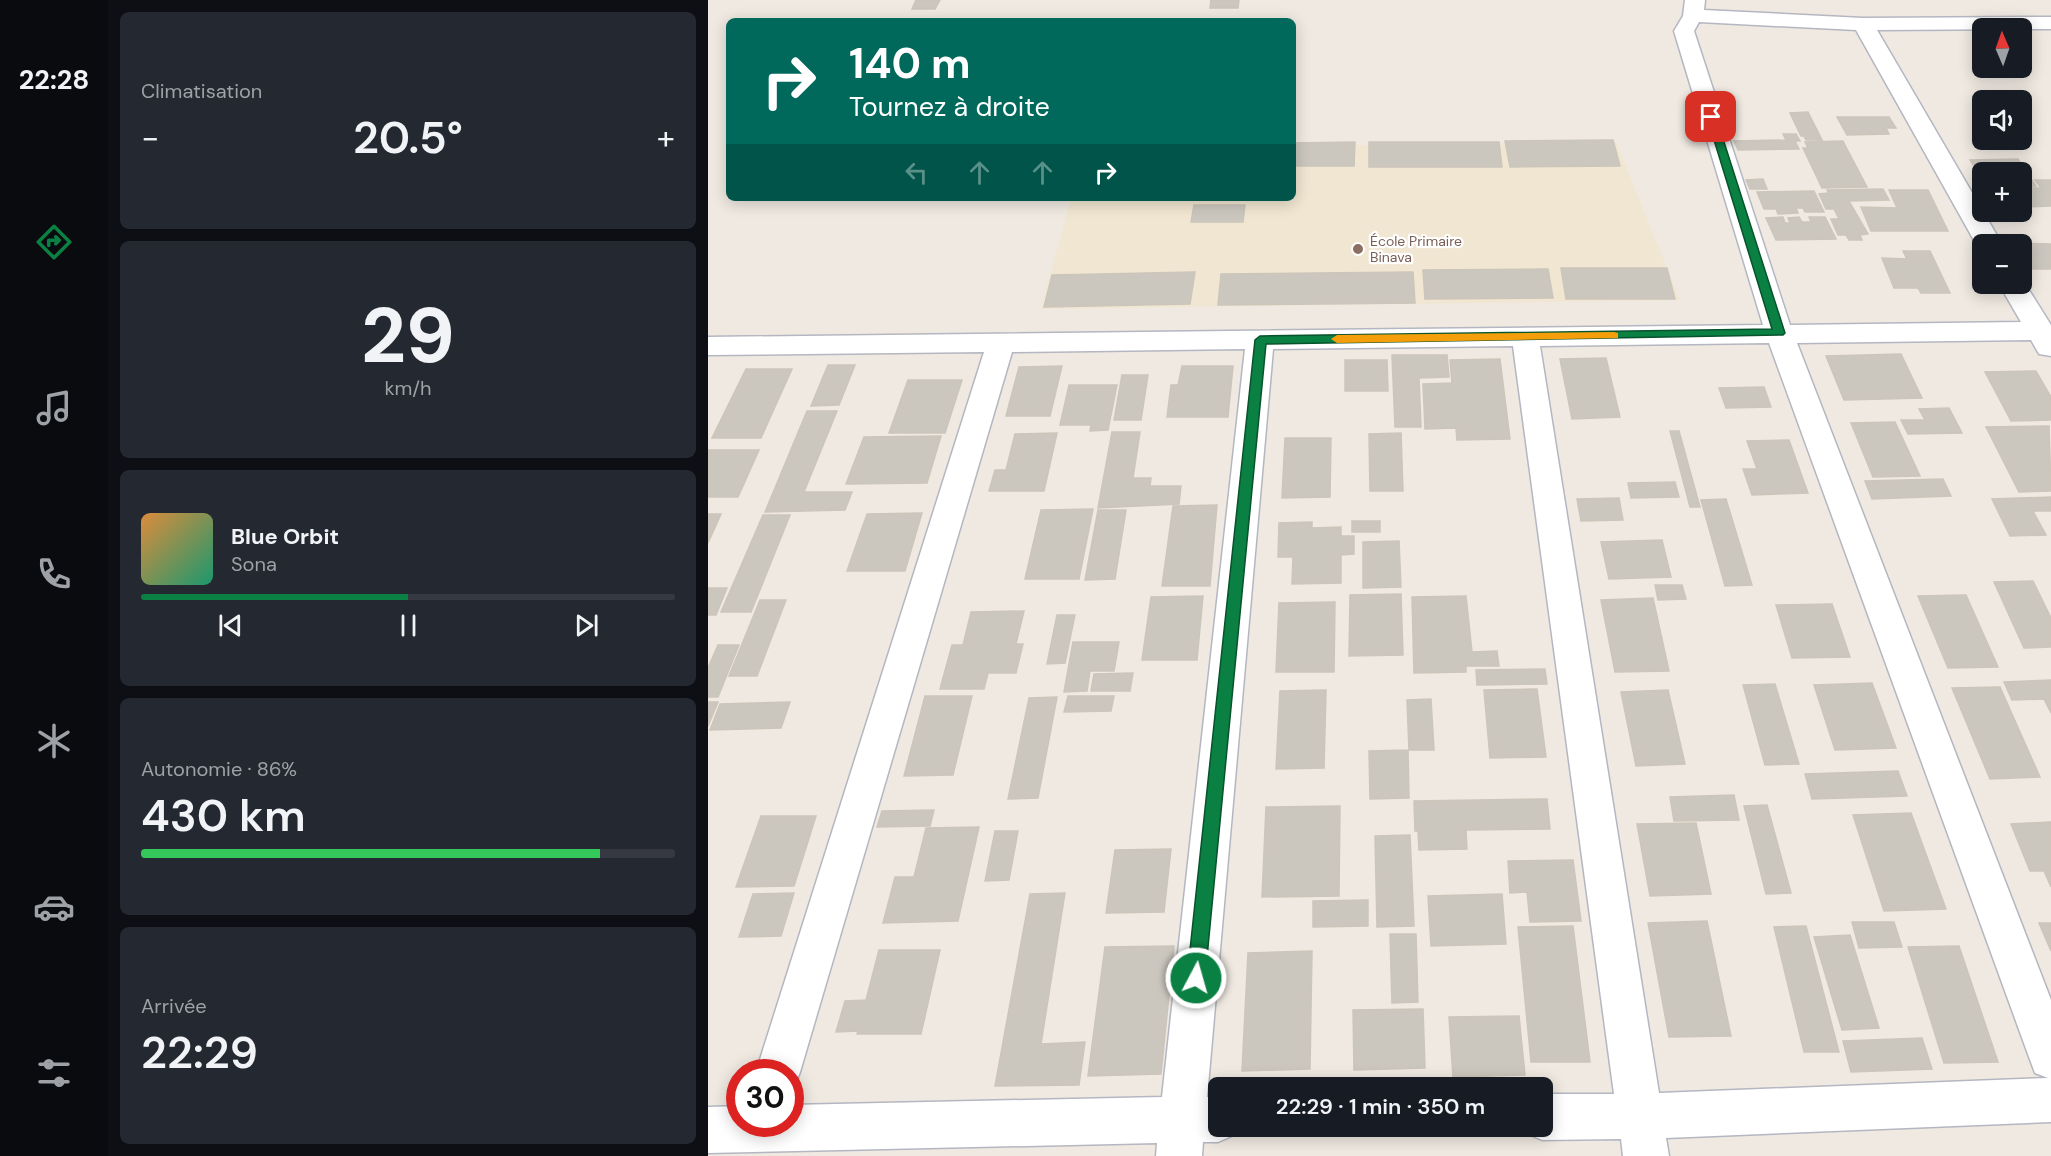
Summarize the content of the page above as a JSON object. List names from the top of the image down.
{
  "places": ["École Primaire Binava"],
  "north": "top",
  "page": {
    "tabs": "22:28",
    "tile": [
      "Climatisation",
      ["29", "km/h"],
      ["Autonomie · 86%", "430 km"],
      ["Arrivée", "22:29"]
    ],
    "map_buttons": ["+", "−"],
    "turn": ["140 m", "Tournez à droite"],
    "heat": ["−", "20.5°", "+"],
    "song": ["Blue Orbit", "Sona"],
    "limit": "30",
    "trip": "22:29 · 1 min · 350 m"
  }
}
